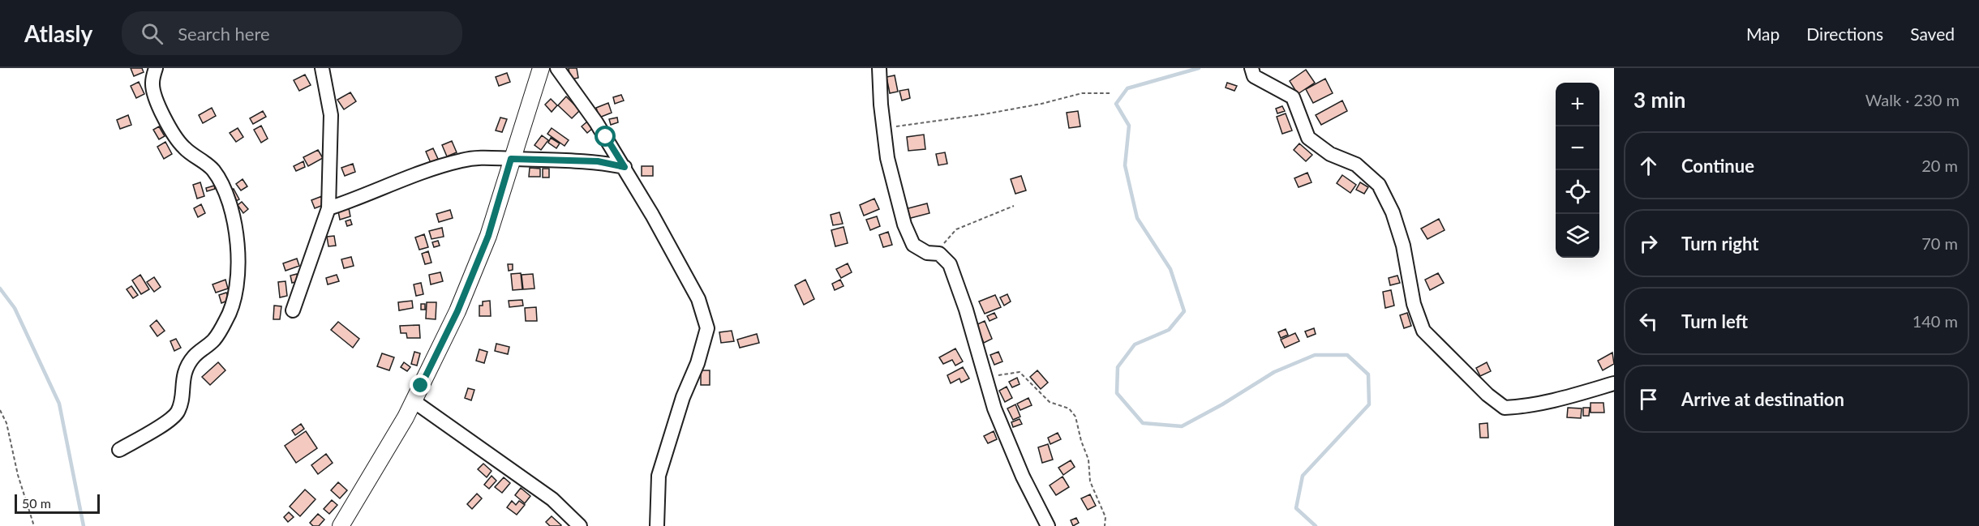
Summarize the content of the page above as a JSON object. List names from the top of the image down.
{
  "scale_bar": "50 m",
  "page": {
    "header": "Atlasly",
    "search": "Search here",
    "nav": ["Map", "Directions", "Saved"],
    "heading": ["3 min", "Walk · 230 m"],
    "map_buttons": ["+", "−"],
    "list": [
      ["Continue", "20 m"],
      ["Turn right", "70 m"],
      ["Turn left", "140 m"],
      "Arrive at destination"
    ],
    "scale": "50 m"
  }
}
